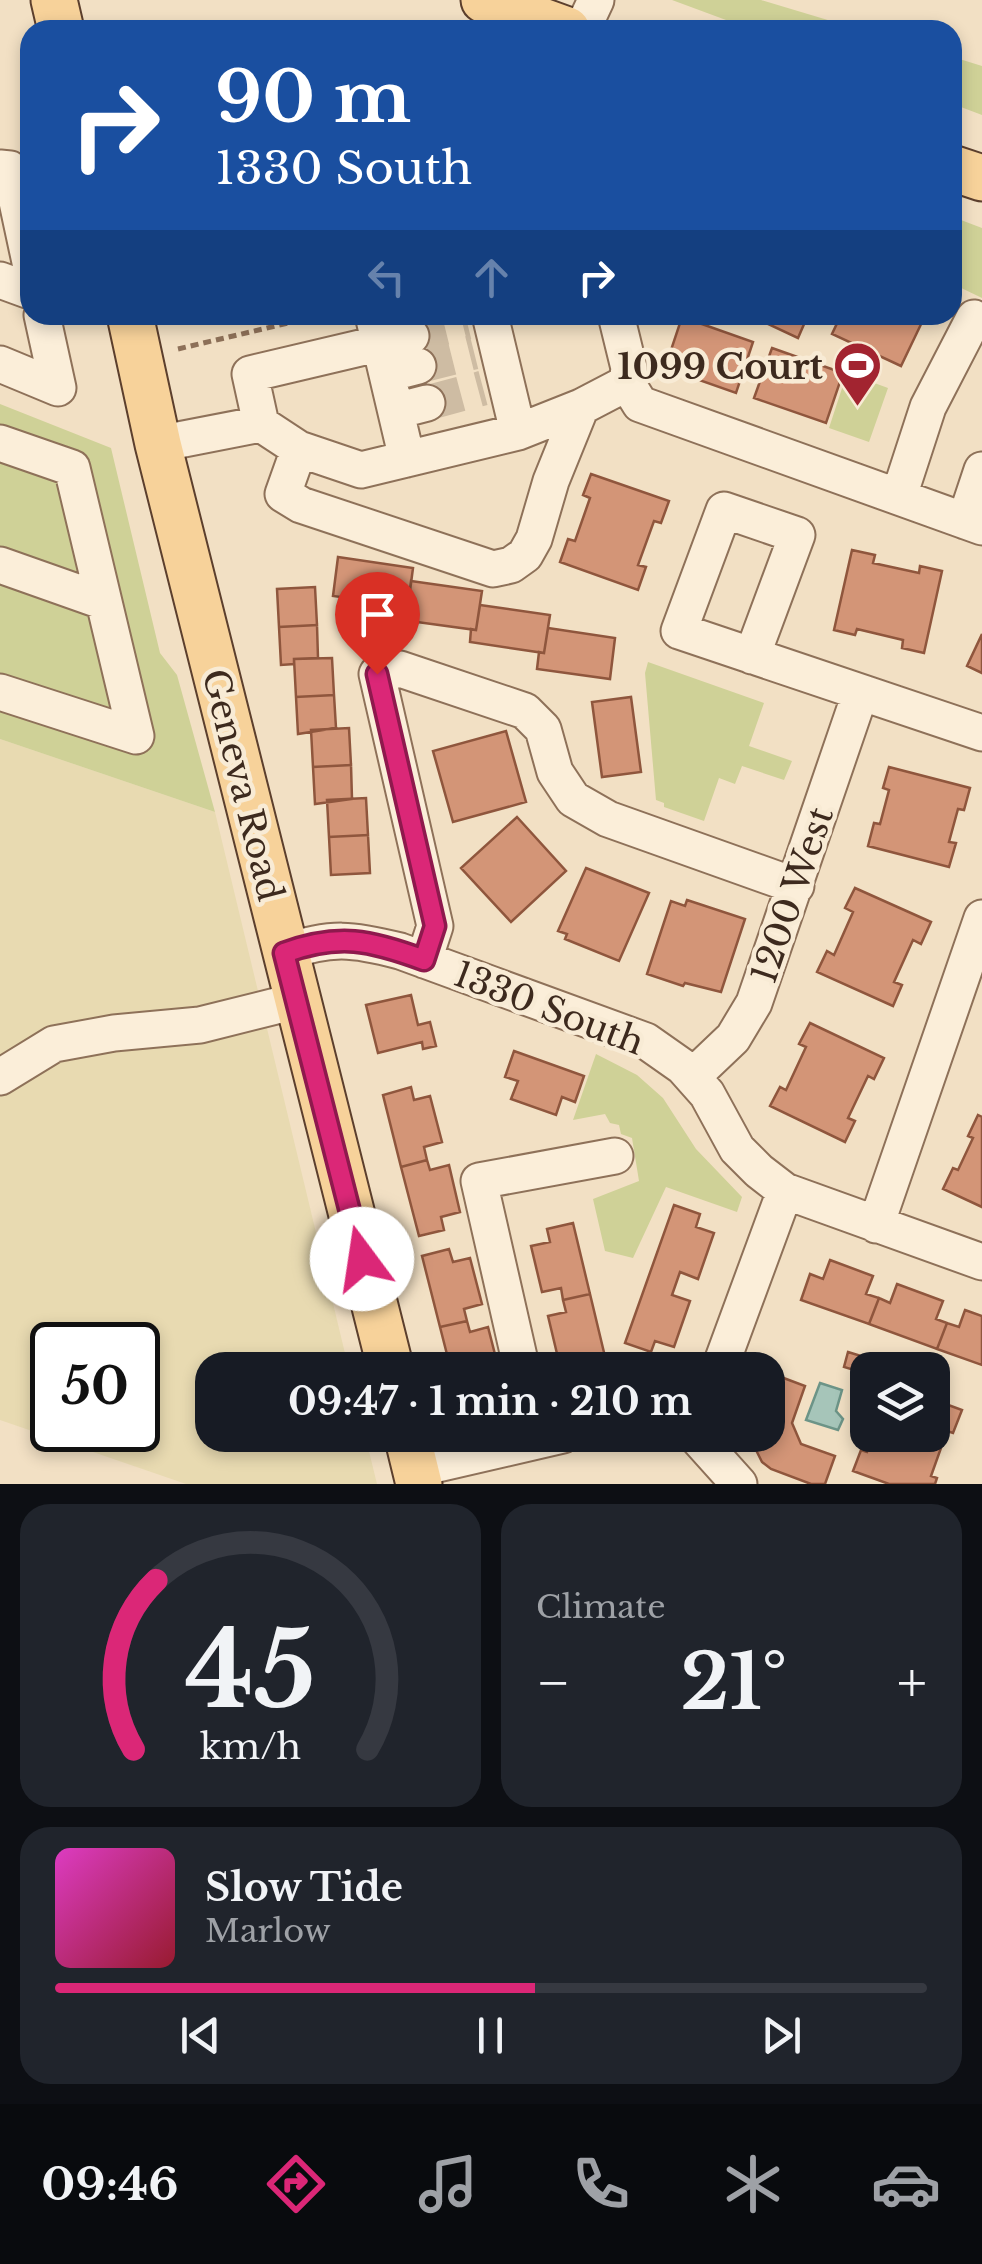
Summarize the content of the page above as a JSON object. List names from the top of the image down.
{
  "streets": {
    "main road": ["Geneva Road"],
    "street": ["1200 West", "1330 South"]
  },
  "crossings": [
    ["Geneva Road", "1330 South"],
    ["1200 West", "1330 South"]
  ],
  "places": {
    "sports": ["1099 Court"]
  },
  "page": {
    "turn": ["90 m", "1330 South"],
    "limit": "50",
    "trip": "09:47 · 1 min · 210 m",
    "tile": "Climate",
    "heat": ["−", "21°", "+"],
    "song": ["Slow Tide", "Marlow"],
    "tabs": "09:46",
    "gauge": ["45", "km/h"]
  }
}
